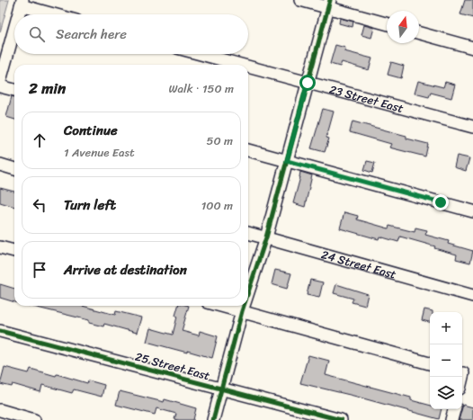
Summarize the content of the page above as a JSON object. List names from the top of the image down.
{
  "streets": {
    "street": ["23 Street East", "24 Street East", "25 Street East"]
  },
  "north": "top",
  "page": {
    "search": "Search here",
    "heading": ["2 min", "Walk · 150 m"],
    "list": [
      ["Continue", "1 Avenue East", "50 m"],
      ["Turn left", "100 m"],
      "Arrive at destination"
    ],
    "map_buttons": ["+", "−"]
  }
}
